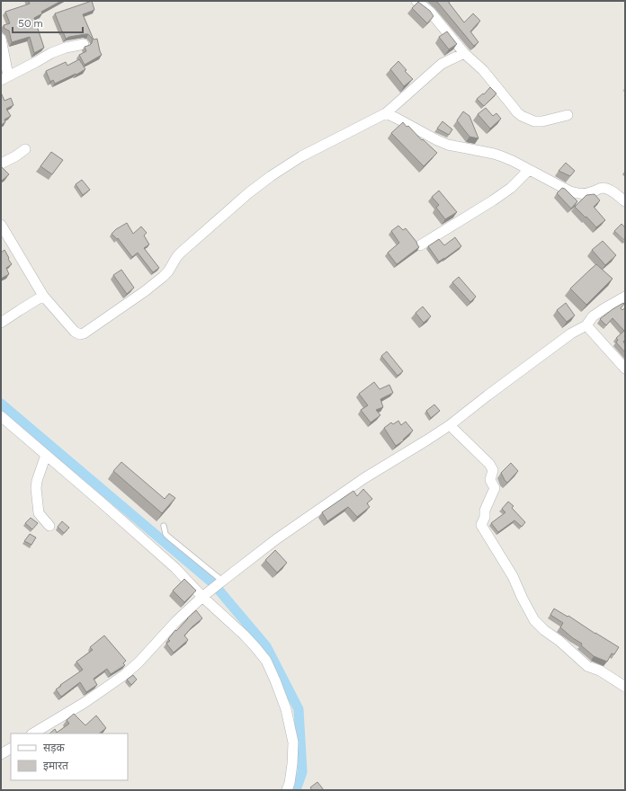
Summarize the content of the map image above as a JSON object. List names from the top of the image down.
{
  "legend": ["सड़क", "इमारत"],
  "scale_bar": "50 m"
}
